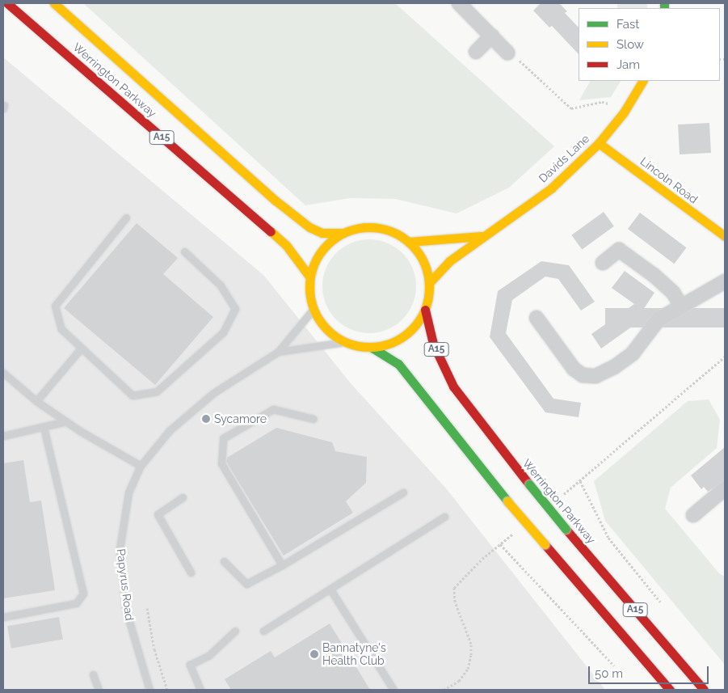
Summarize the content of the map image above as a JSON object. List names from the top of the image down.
{
  "streets": {
    "main road": [
      "Werrington Parkway",
      "A15",
      "Davids Lane",
      "Lincoln Road"
    ],
    "lane": ["Papyrus Road"]
  },
  "crossings": [
    ["Werrington Parkway", "A15"],
    ["Werrington Parkway", "Davids Lane"],
    ["Werrington Parkway", "Papyrus Road"],
    ["A15", "Davids Lane"],
    ["A15", "Papyrus Road"],
    ["Davids Lane", "Lincoln Road"],
    ["Davids Lane", "Papyrus Road"]
  ],
  "places": ["Sycamore", "Bannatyne's Health Club"],
  "legend": ["Fast", "Slow", "Jam"],
  "scale_bar": "50 m"
}
